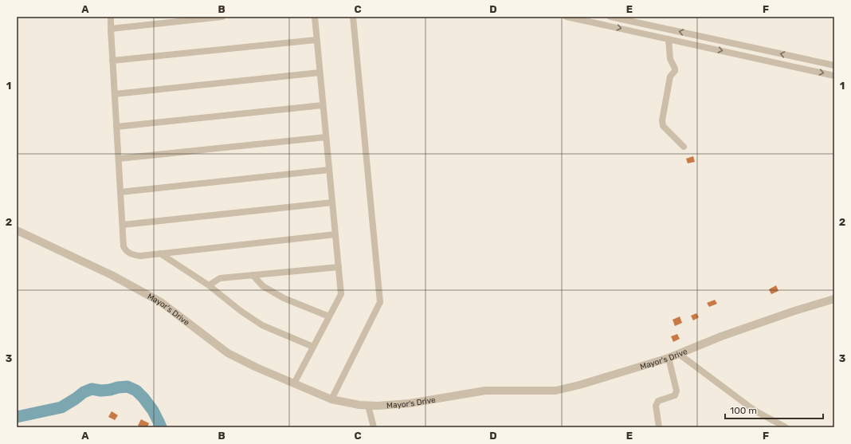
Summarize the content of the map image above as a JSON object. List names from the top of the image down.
{
  "streets": {
    "street": ["Mayor's Drive"]
  },
  "scale_bar": "100 m",
  "grid": {
    "columns": [
      "A",
      "B",
      "C",
      "D",
      "E",
      "F"
    ],
    "rows": ["1", "2", "3"]
  }
}
